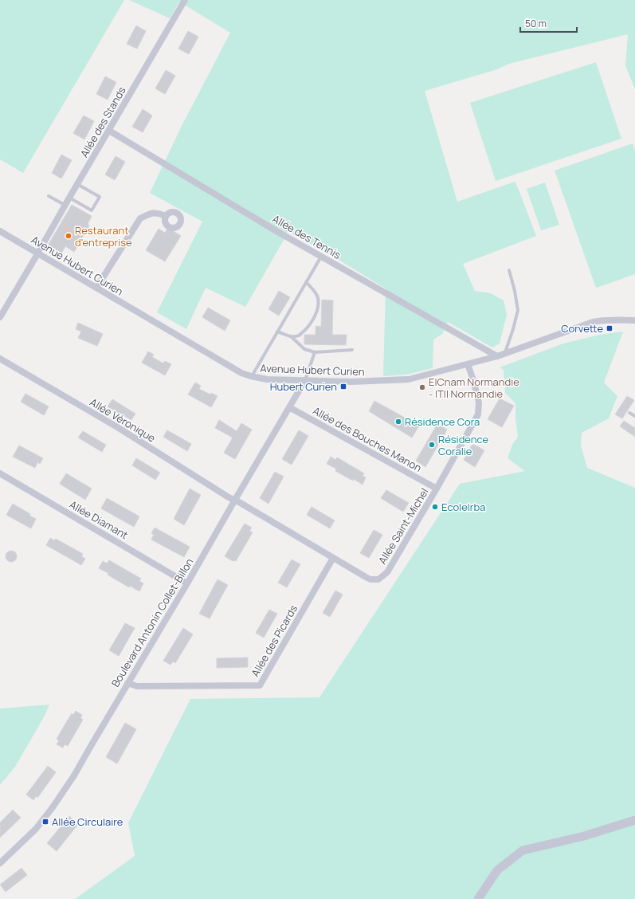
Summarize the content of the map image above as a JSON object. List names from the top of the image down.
{
  "streets": {
    "street": [
      "Allée des Stands",
      "Allée des Tennis",
      "Avenue Hubert Curien",
      "Allée Véronique",
      "Allée des Bouches Manon",
      "Allée Diamant",
      "Allée Saint-Michel",
      "Boulevard Antonin Collet-Billon",
      "Allée des Picards"
    ]
  },
  "crossings": [
    ["Allée des Stands", "Allée des Tennis"],
    ["Allée des Stands", "Avenue Hubert Curien"],
    ["Allée des Tennis", "Avenue Hubert Curien"],
    ["Avenue Hubert Curien", "Allée Saint-Michel"],
    ["Avenue Hubert Curien", "Boulevard Antonin Collet-Billon"],
    ["Allée Véronique", "Allée Saint-Michel"],
    ["Allée Véronique", "Boulevard Antonin Collet-Billon"],
    ["Allée des Bouches Manon", "Allée Saint-Michel"],
    ["Allée des Bouches Manon", "Boulevard Antonin Collet-Billon"],
    ["Allée Diamant", "Boulevard Antonin Collet-Billon"],
    ["Allée Saint-Michel", "Boulevard Antonin Collet-Billon"],
    ["Allée Saint-Michel", "Allée des Picards"],
    ["Boulevard Antonin Collet-Billon", "Allée des Picards"]
  ],
  "places": {
    "other": [
      "Restaurant d'entreprise",
      "EICnam Normandie - ITII Normandie",
      "Résidence Cora",
      "Résidence Coralie",
      "Ecolelrba"
    ],
    "transit": ["Corvette", "Hubert Curien", "Allée Circulaire"]
  },
  "scale_bar": "50 m"
}
